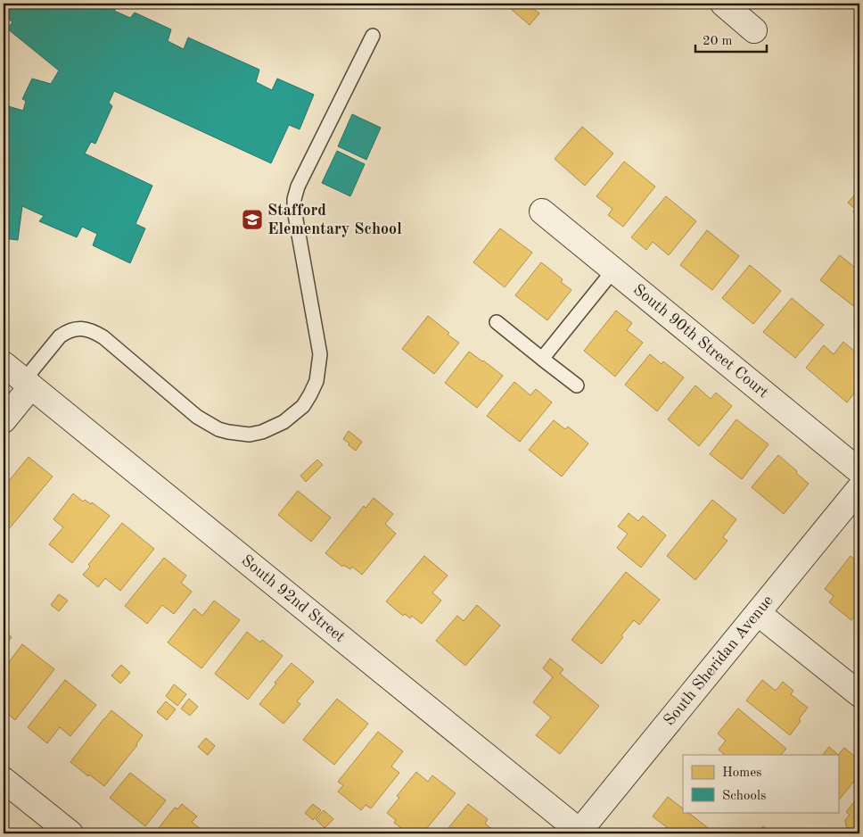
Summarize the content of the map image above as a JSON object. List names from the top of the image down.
{
  "streets": {
    "street": ["South 90th Street Court", "South 92nd Street", "South Sheridan Avenue"]
  },
  "crossings": [
    ["South 92nd Street", "South Sheridan Avenue"]
  ],
  "places": {
    "school or university": ["Stafford Elementary School"]
  },
  "legend": ["Homes", "Schools"],
  "scale_bar": "20 m"
}
